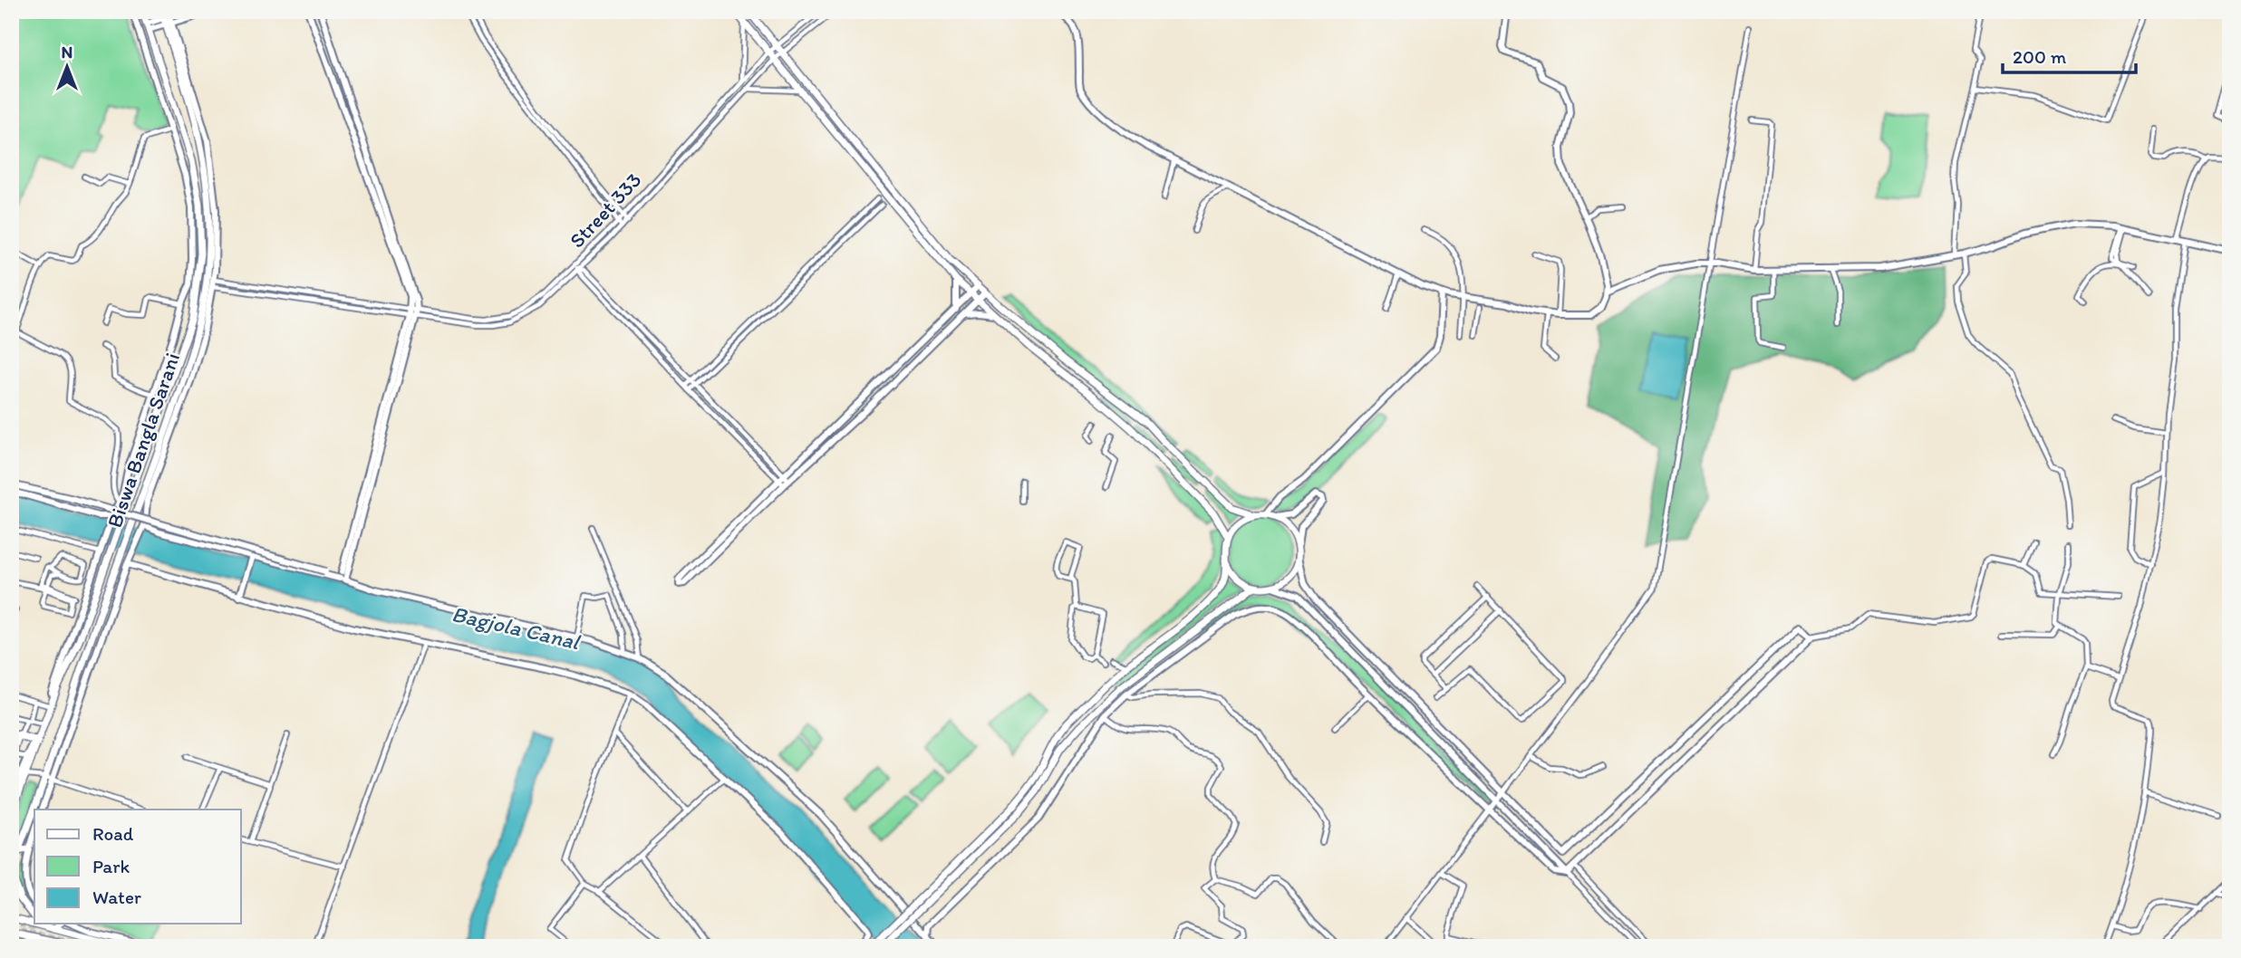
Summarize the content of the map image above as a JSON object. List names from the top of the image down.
{
  "streets": {
    "main road": ["Biswa Bangla Sarani"],
    "street": ["Street 333"]
  },
  "water": ["Bagjola Canal"],
  "legend": ["Road", "Park", "Water"],
  "scale_bar": "200 m",
  "north": "top"
}
